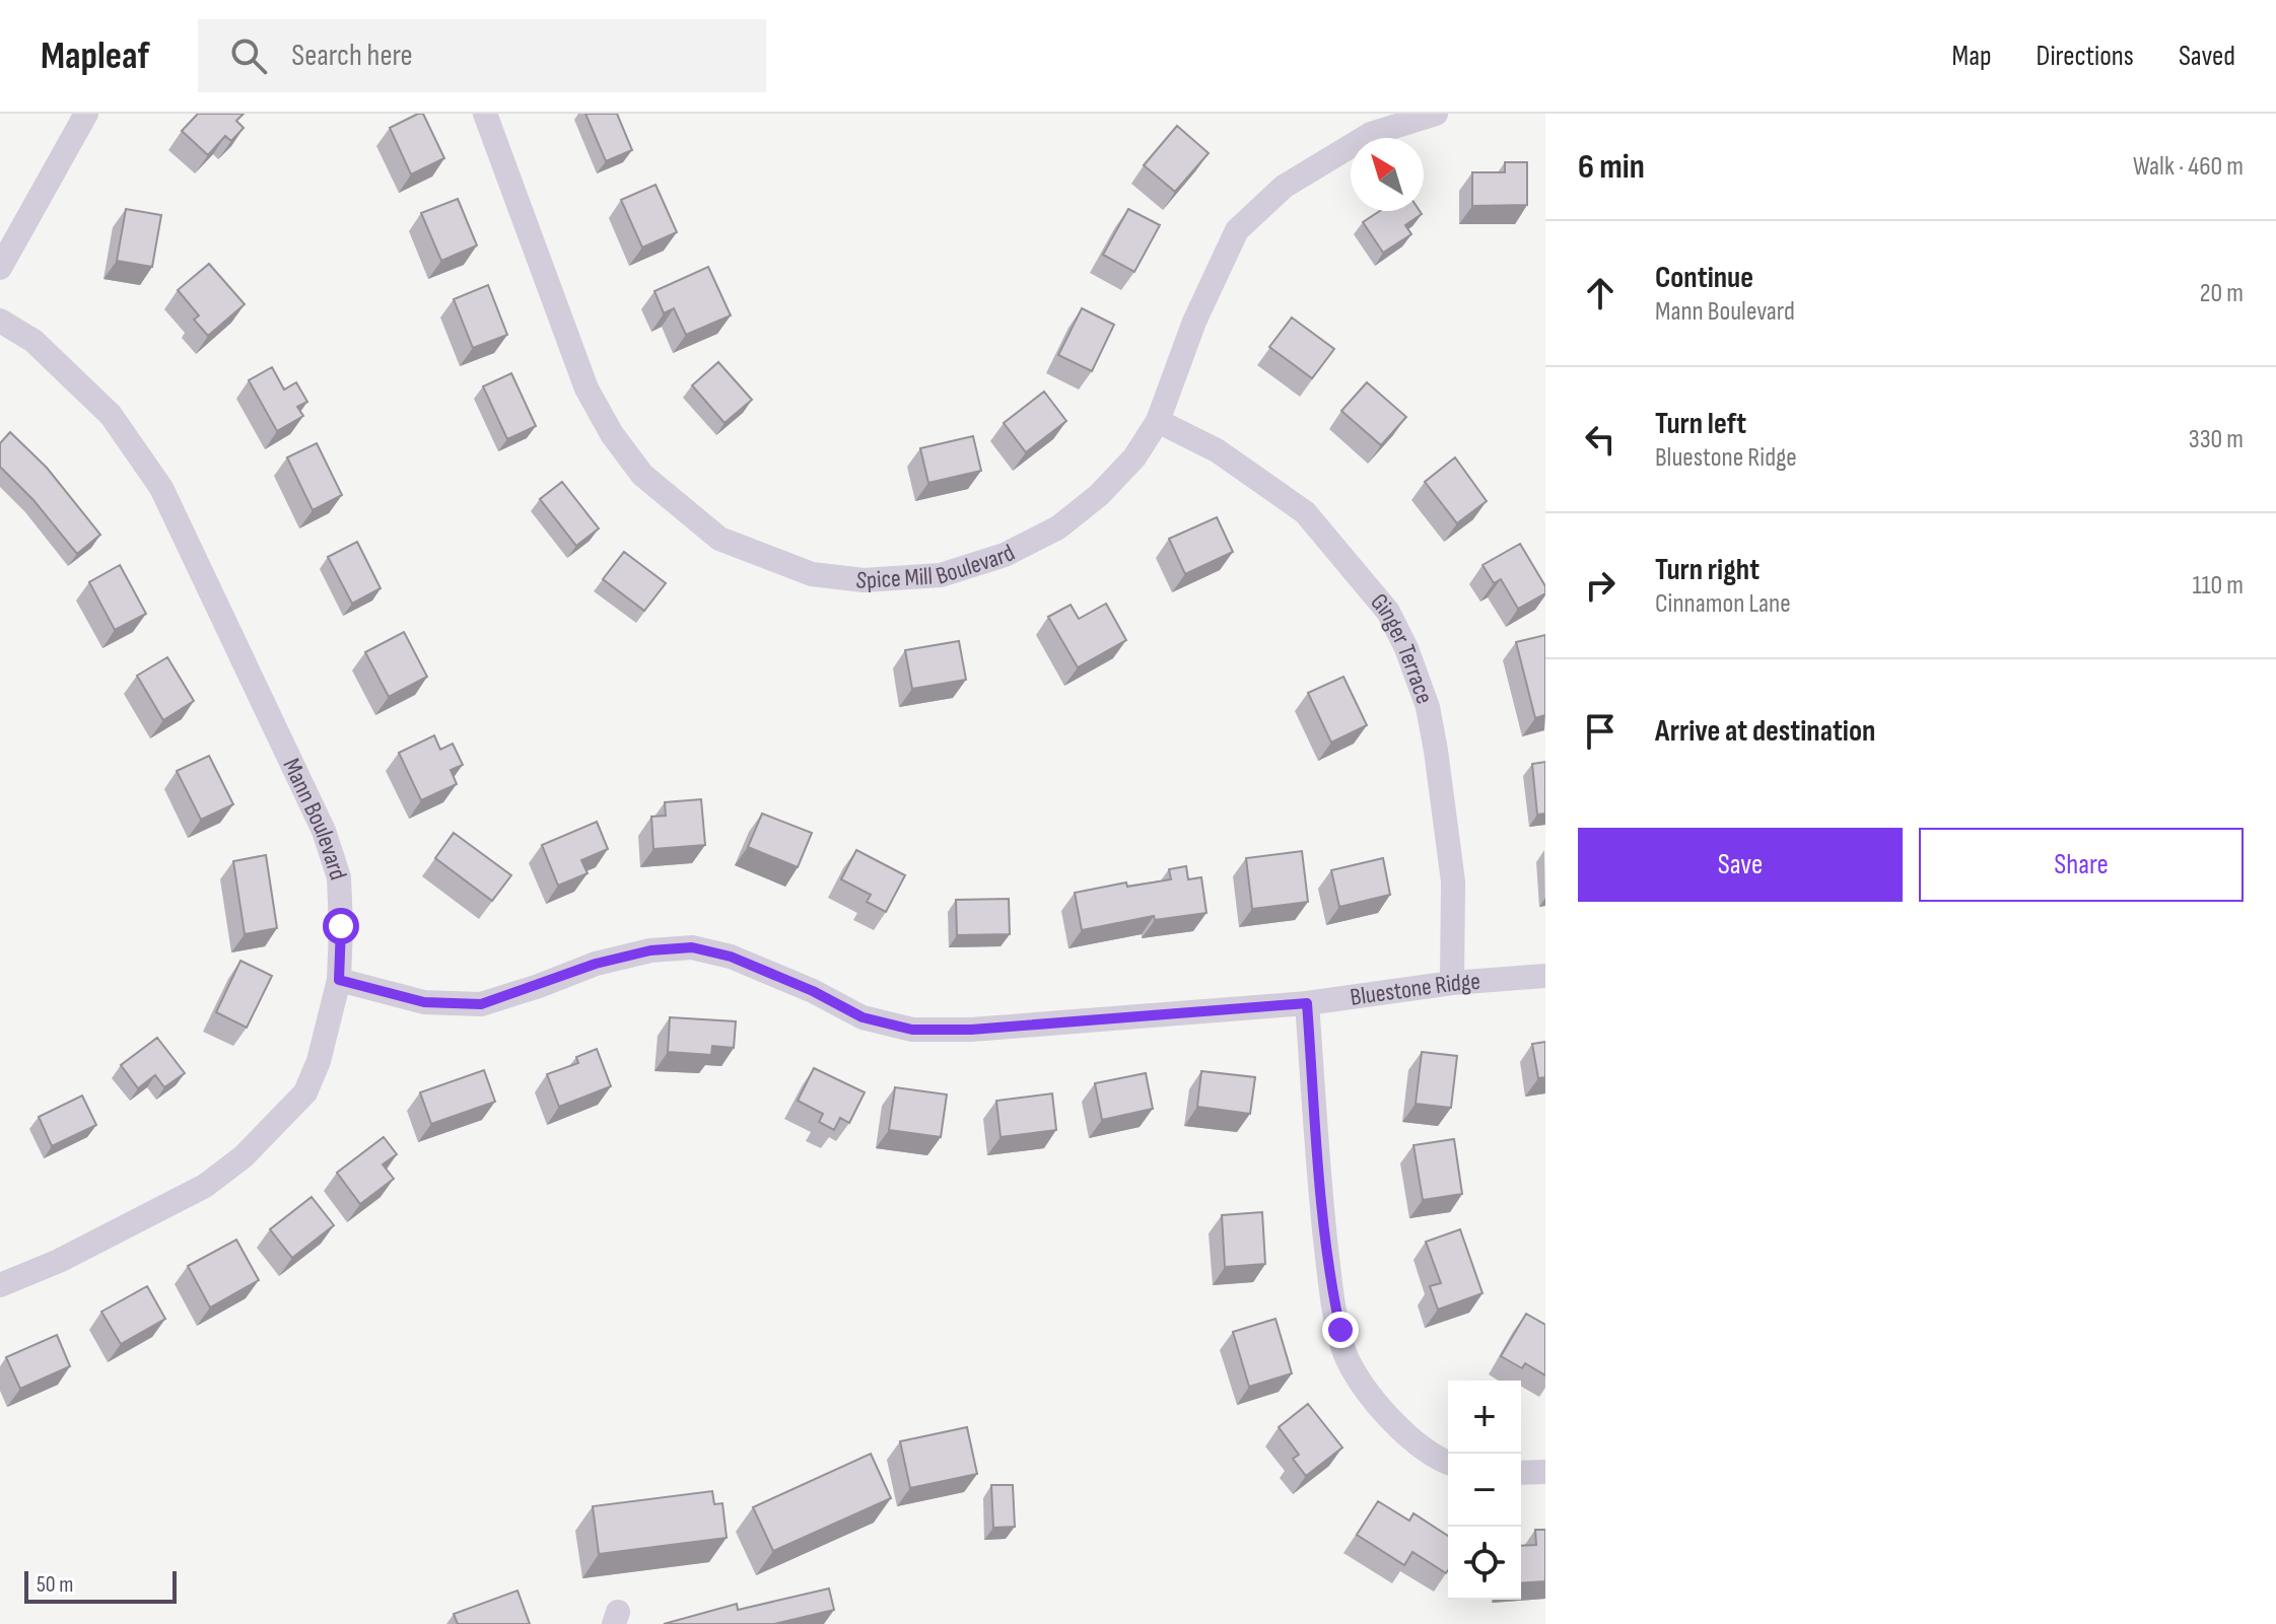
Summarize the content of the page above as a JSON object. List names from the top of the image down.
{
  "streets": {
    "street": [
      "Spice Mill Boulevard",
      "Ginger Terrace",
      "Mann Boulevard",
      "Bluestone Ridge"
    ]
  },
  "crossings": [
    ["Spice Mill Boulevard", "Ginger Terrace"],
    ["Ginger Terrace", "Bluestone Ridge"],
    ["Mann Boulevard", "Bluestone Ridge"]
  ],
  "scale_bar": "50 m",
  "north": "top left",
  "page": {
    "header": "Mapleaf",
    "search": "Search here",
    "nav": ["Map", "Directions", "Saved"],
    "heading": ["6 min", "Walk · 460 m"],
    "list": [
      ["Continue", "Mann Boulevard", "20 m"],
      ["Turn left", "Bluestone Ridge", "330 m"],
      ["Turn right", "Cinnamon Lane", "110 m"],
      "Arrive at destination"
    ],
    "buttons": ["Save", "Share"],
    "map_buttons": ["+", "−"],
    "scale": "50 m"
  }
}
